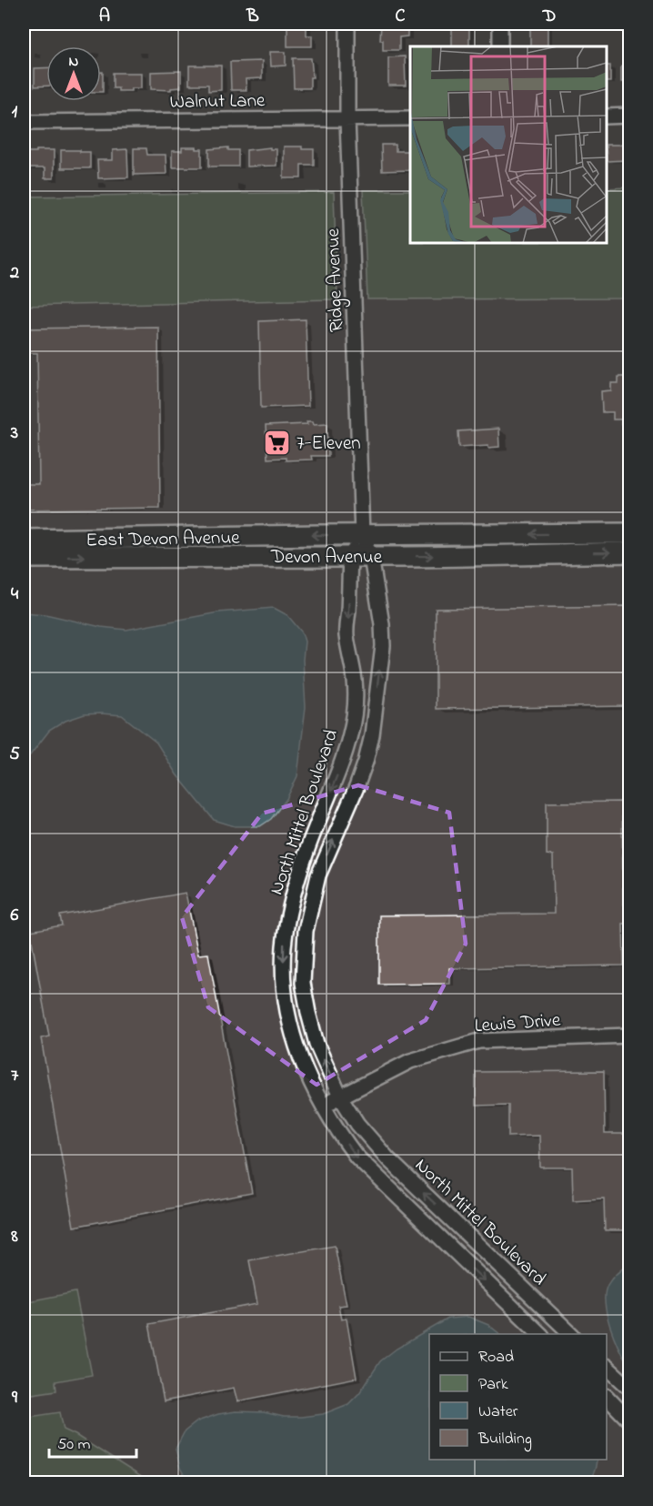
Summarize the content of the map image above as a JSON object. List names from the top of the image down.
{
  "streets": {
    "main road": ["East Devon Avenue", "Devon Avenue"],
    "street": [
      "Walnut Lane",
      "Ridge Avenue",
      "North Mittel Boulevard",
      "Lewis Drive"
    ]
  },
  "crossings": [
    ["Walnut Lane", "Ridge Avenue"],
    ["Ridge Avenue", "East Devon Avenue"],
    ["Ridge Avenue", "North Mittel Boulevard"],
    ["East Devon Avenue", "North Mittel Boulevard"],
    ["Devon Avenue", "North Mittel Boulevard"],
    ["North Mittel Boulevard", "Lewis Drive"]
  ],
  "one_way": ["East Devon Avenue", "Devon Avenue"],
  "places": {
    "supermarket": ["7-Eleven"]
  },
  "legend": [
    "Road",
    "Park",
    "Water",
    "Building"
  ],
  "scale_bar": "50 m",
  "north": "top",
  "grid": {
    "columns": [
      "A",
      "B",
      "C",
      "D"
    ],
    "rows": [
      "1",
      "2",
      "3",
      "4",
      "5",
      "6",
      "7",
      "8",
      "9"
    ]
  }
}
